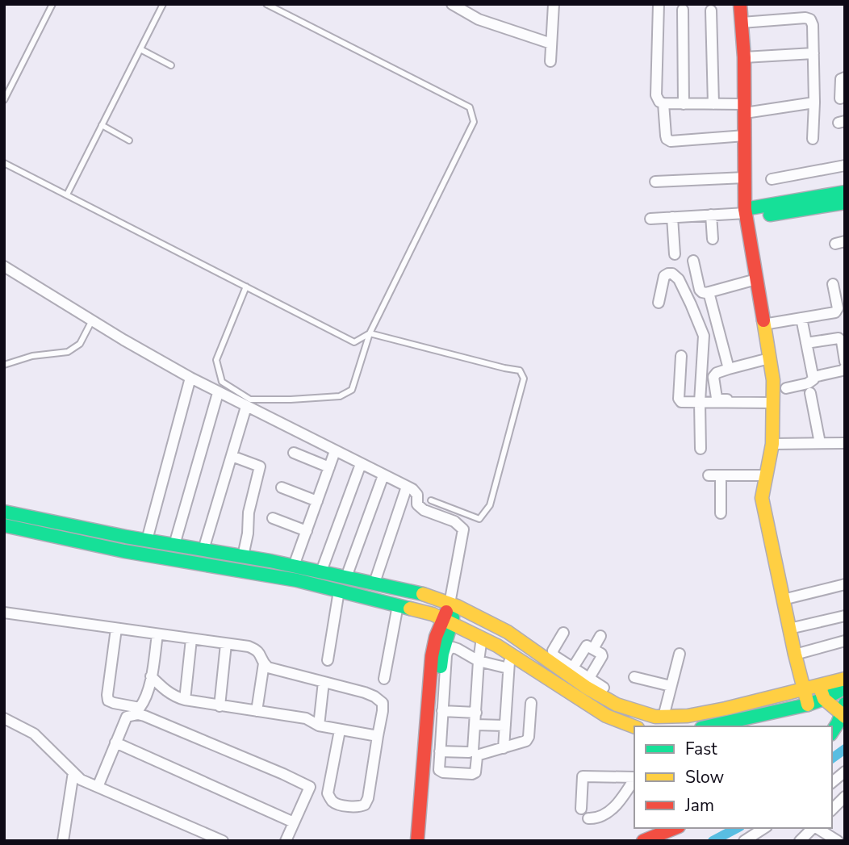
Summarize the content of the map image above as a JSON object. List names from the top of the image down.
{
  "legend": ["Fast", "Slow", "Jam"]
}
